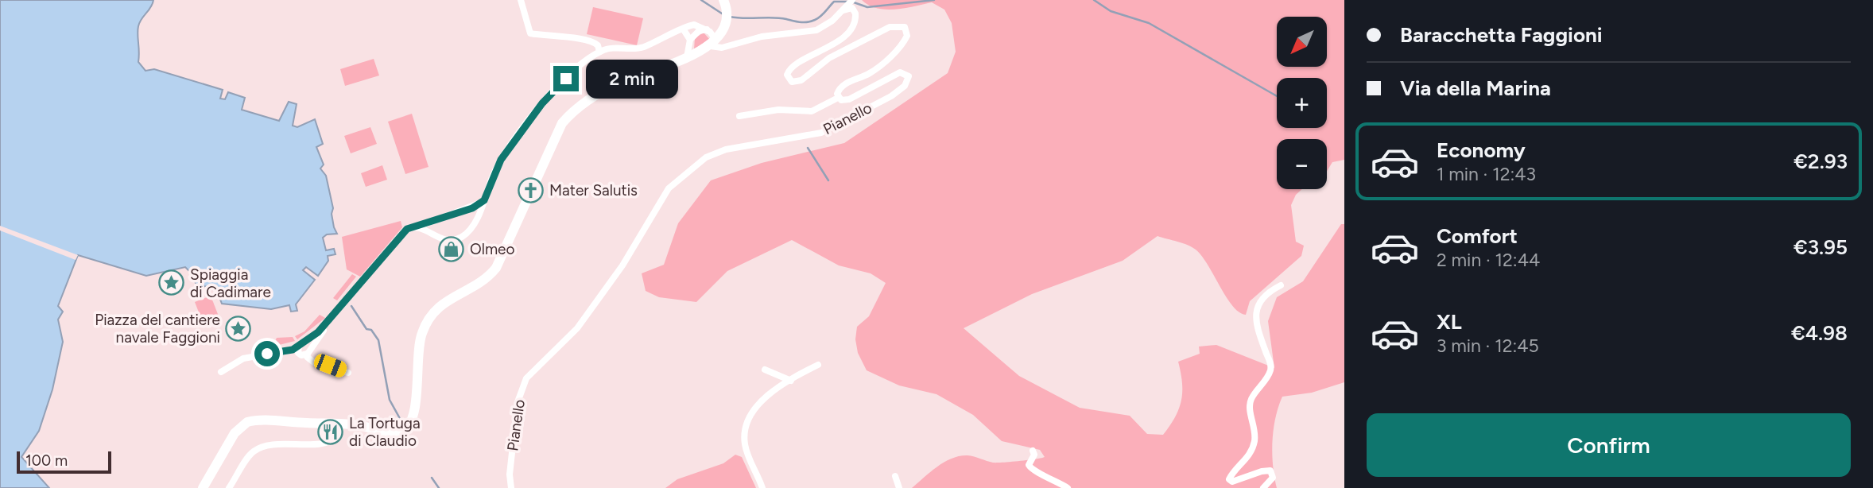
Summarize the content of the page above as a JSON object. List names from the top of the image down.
{
  "streets": {
    "street": ["Pianello"]
  },
  "places": {
    "church": ["Mater Salutis"],
    "shop": ["Olmeo"],
    "place": ["Spiaggia di Cadimare", "Piazza del cantiere navale Faggioni"],
    "restaurant": ["La Tortuga di Claudio"]
  },
  "scale_bar": "100 m",
  "north": "bottom left",
  "page": {
    "banner": ["Baracchetta Faggioni", "Via della Marina"],
    "map_buttons": ["+", "−"],
    "bubble": "2 min",
    "list": [
      {
        "name": "Economy",
        "note": "1 min · 12:43",
        "value": "€2.93"
      },
      {
        "name": "Comfort",
        "note": "2 min · 12:44",
        "value": "€3.95"
      },
      {
        "name": "XL",
        "note": "3 min · 12:45",
        "value": "€4.98"
      }
    ],
    "buttons": "Confirm",
    "scale": "100 m"
  }
}
